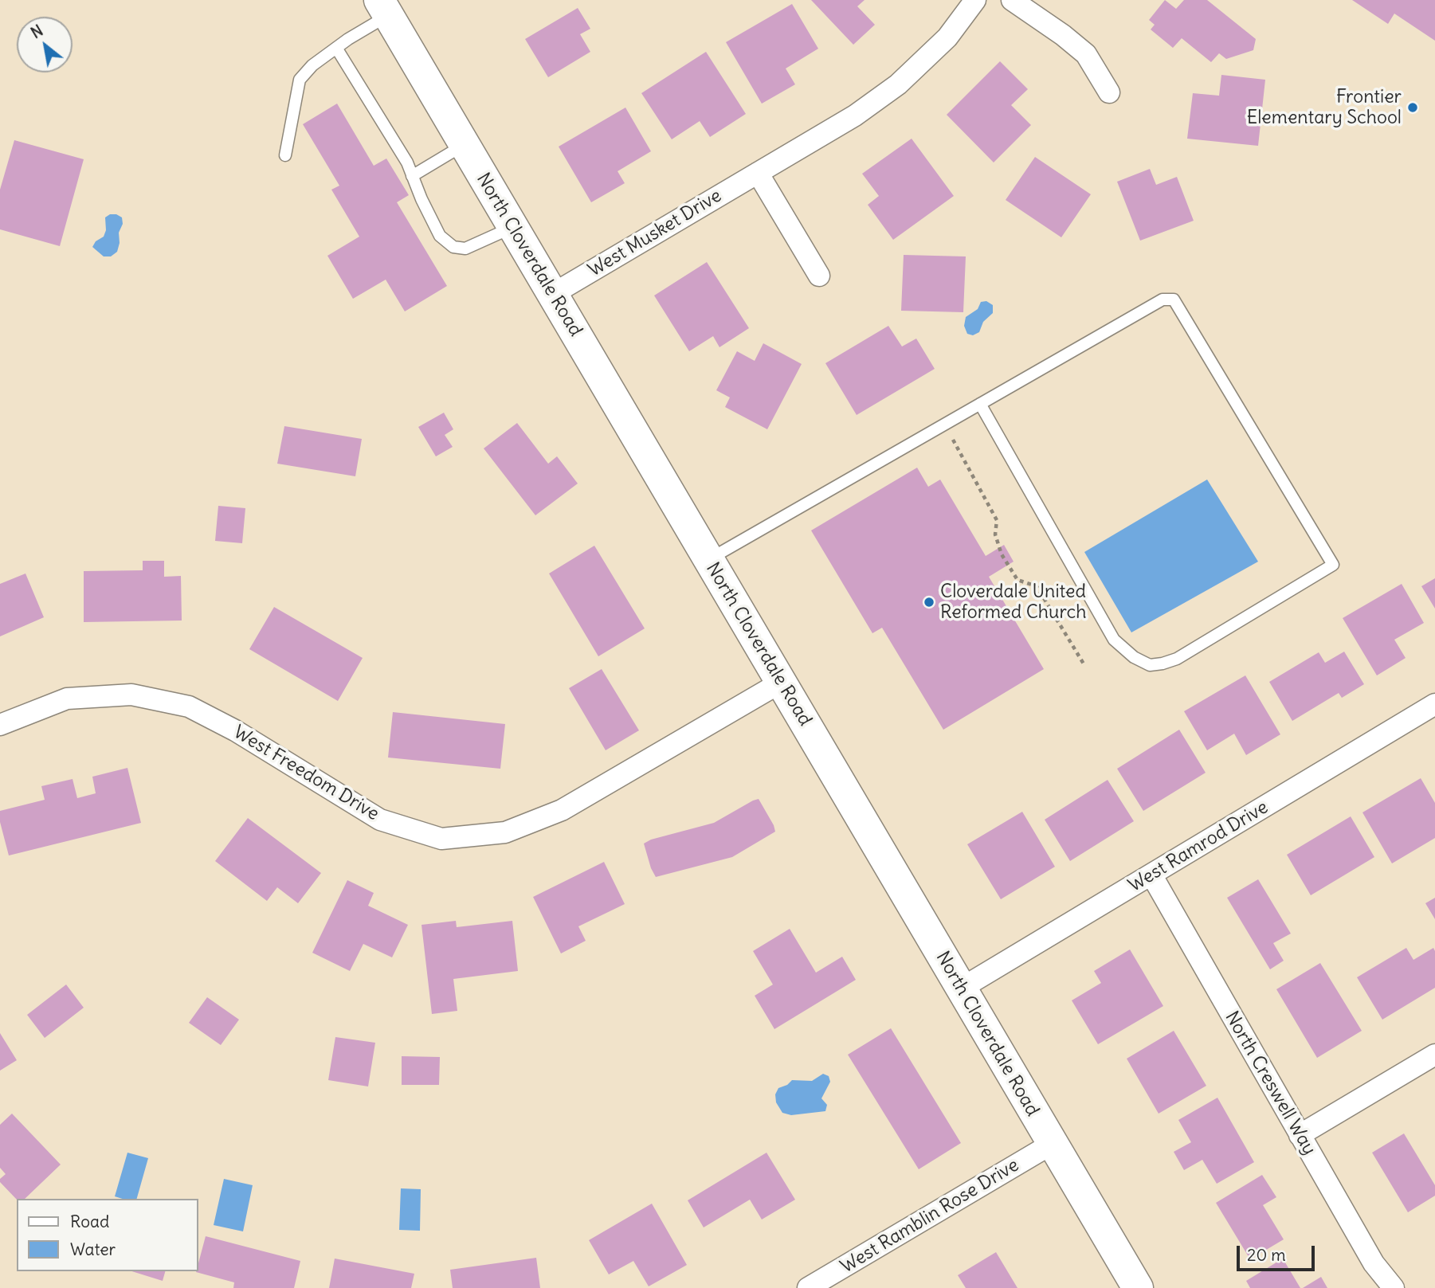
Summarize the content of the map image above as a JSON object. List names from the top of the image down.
{
  "streets": {
    "main road": ["North Cloverdale Road"],
    "street": [
      "West Musket Drive",
      "West Freedom Drive",
      "West Ramrod Drive",
      "North Creswell Way",
      "West Ramblin Rose Drive"
    ]
  },
  "crossings": [
    ["West Musket Drive", "North Cloverdale Road"],
    ["North Cloverdale Road", "West Freedom Drive"],
    ["North Cloverdale Road", "West Ramrod Drive"],
    ["North Cloverdale Road", "West Ramblin Rose Drive"],
    ["West Ramrod Drive", "North Creswell Way"]
  ],
  "places": ["Frontier Elementary School", "Cloverdale United Reformed Church"],
  "legend": ["Road", "Water"],
  "scale_bar": "20 m",
  "north": "top left"
}
